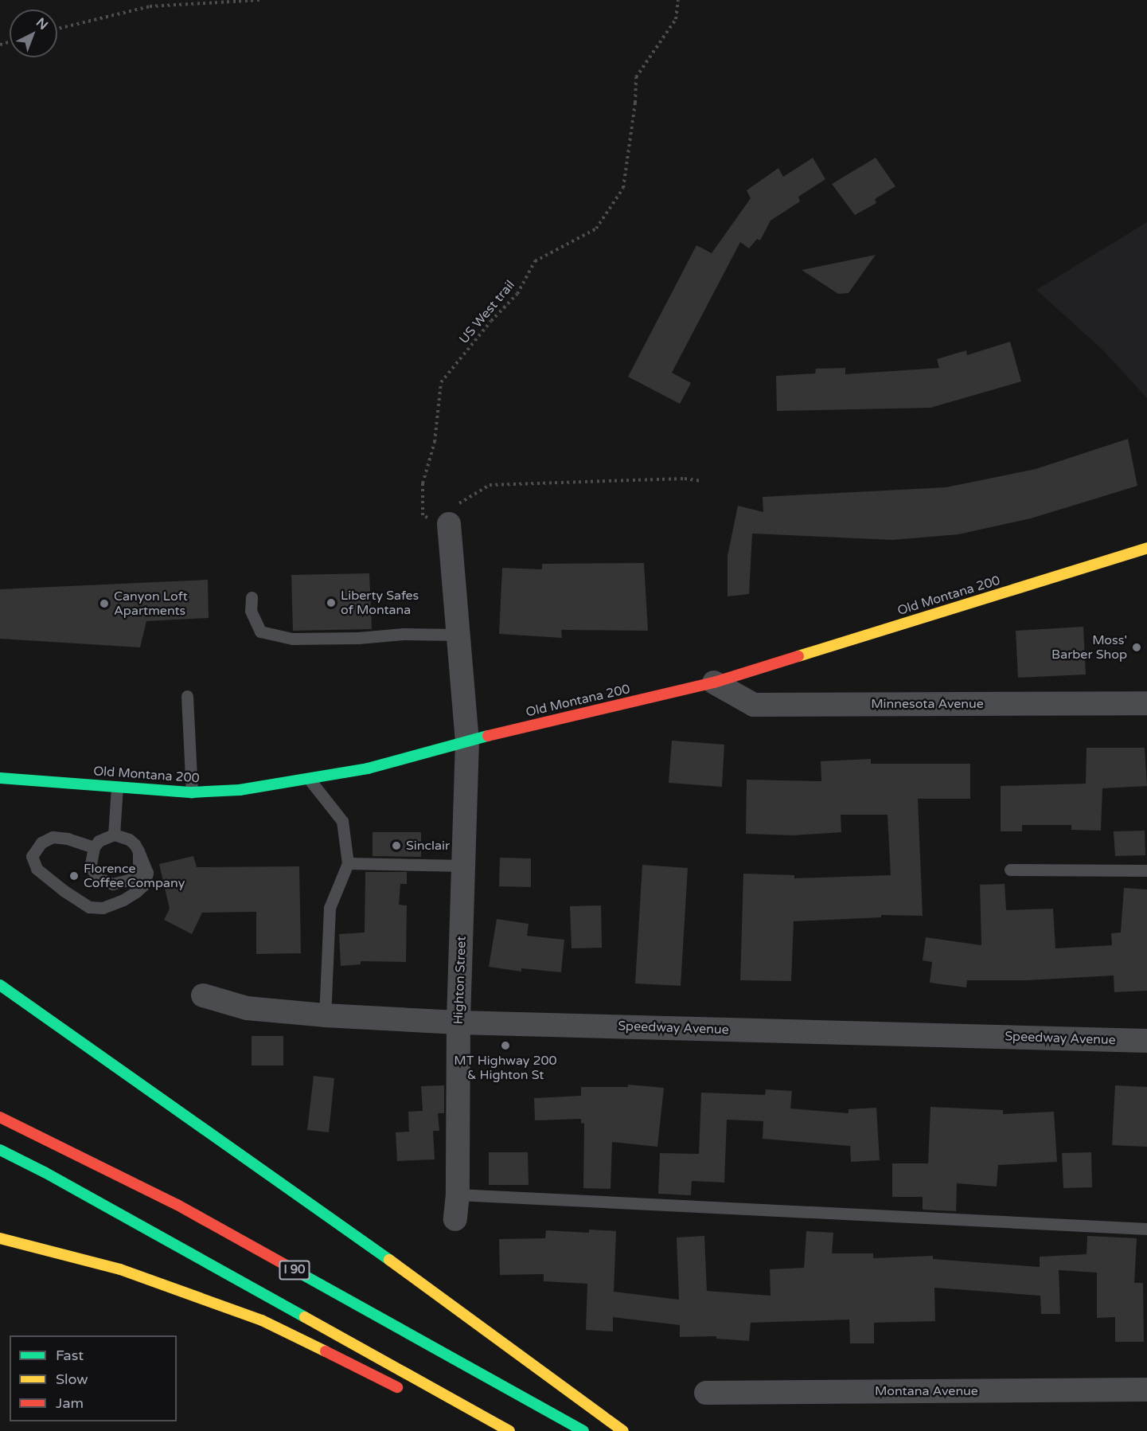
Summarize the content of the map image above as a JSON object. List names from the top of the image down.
{
  "streets": {
    "main road": ["Old Montana 200", "I 90"],
    "street": [
      "Minnesota Avenue",
      "Highton Street",
      "Speedway Avenue",
      "Montana Avenue"
    ],
    "path": ["US West trail"]
  },
  "crossings": [
    ["US West trail", "Highton Street"],
    ["Old Montana 200", "Minnesota Avenue"],
    ["Old Montana 200", "Highton Street"],
    ["Highton Street", "Speedway Avenue"]
  ],
  "places": [
    "Liberty Safes of Montana",
    "Canyon Loft Apartments",
    "Moss' Barber Shop",
    "Sinclair",
    "Florence Coffee Company",
    "MT Highway 200 & Highton St"
  ],
  "legend": ["Fast", "Slow", "Jam"],
  "north": "top right"
}
